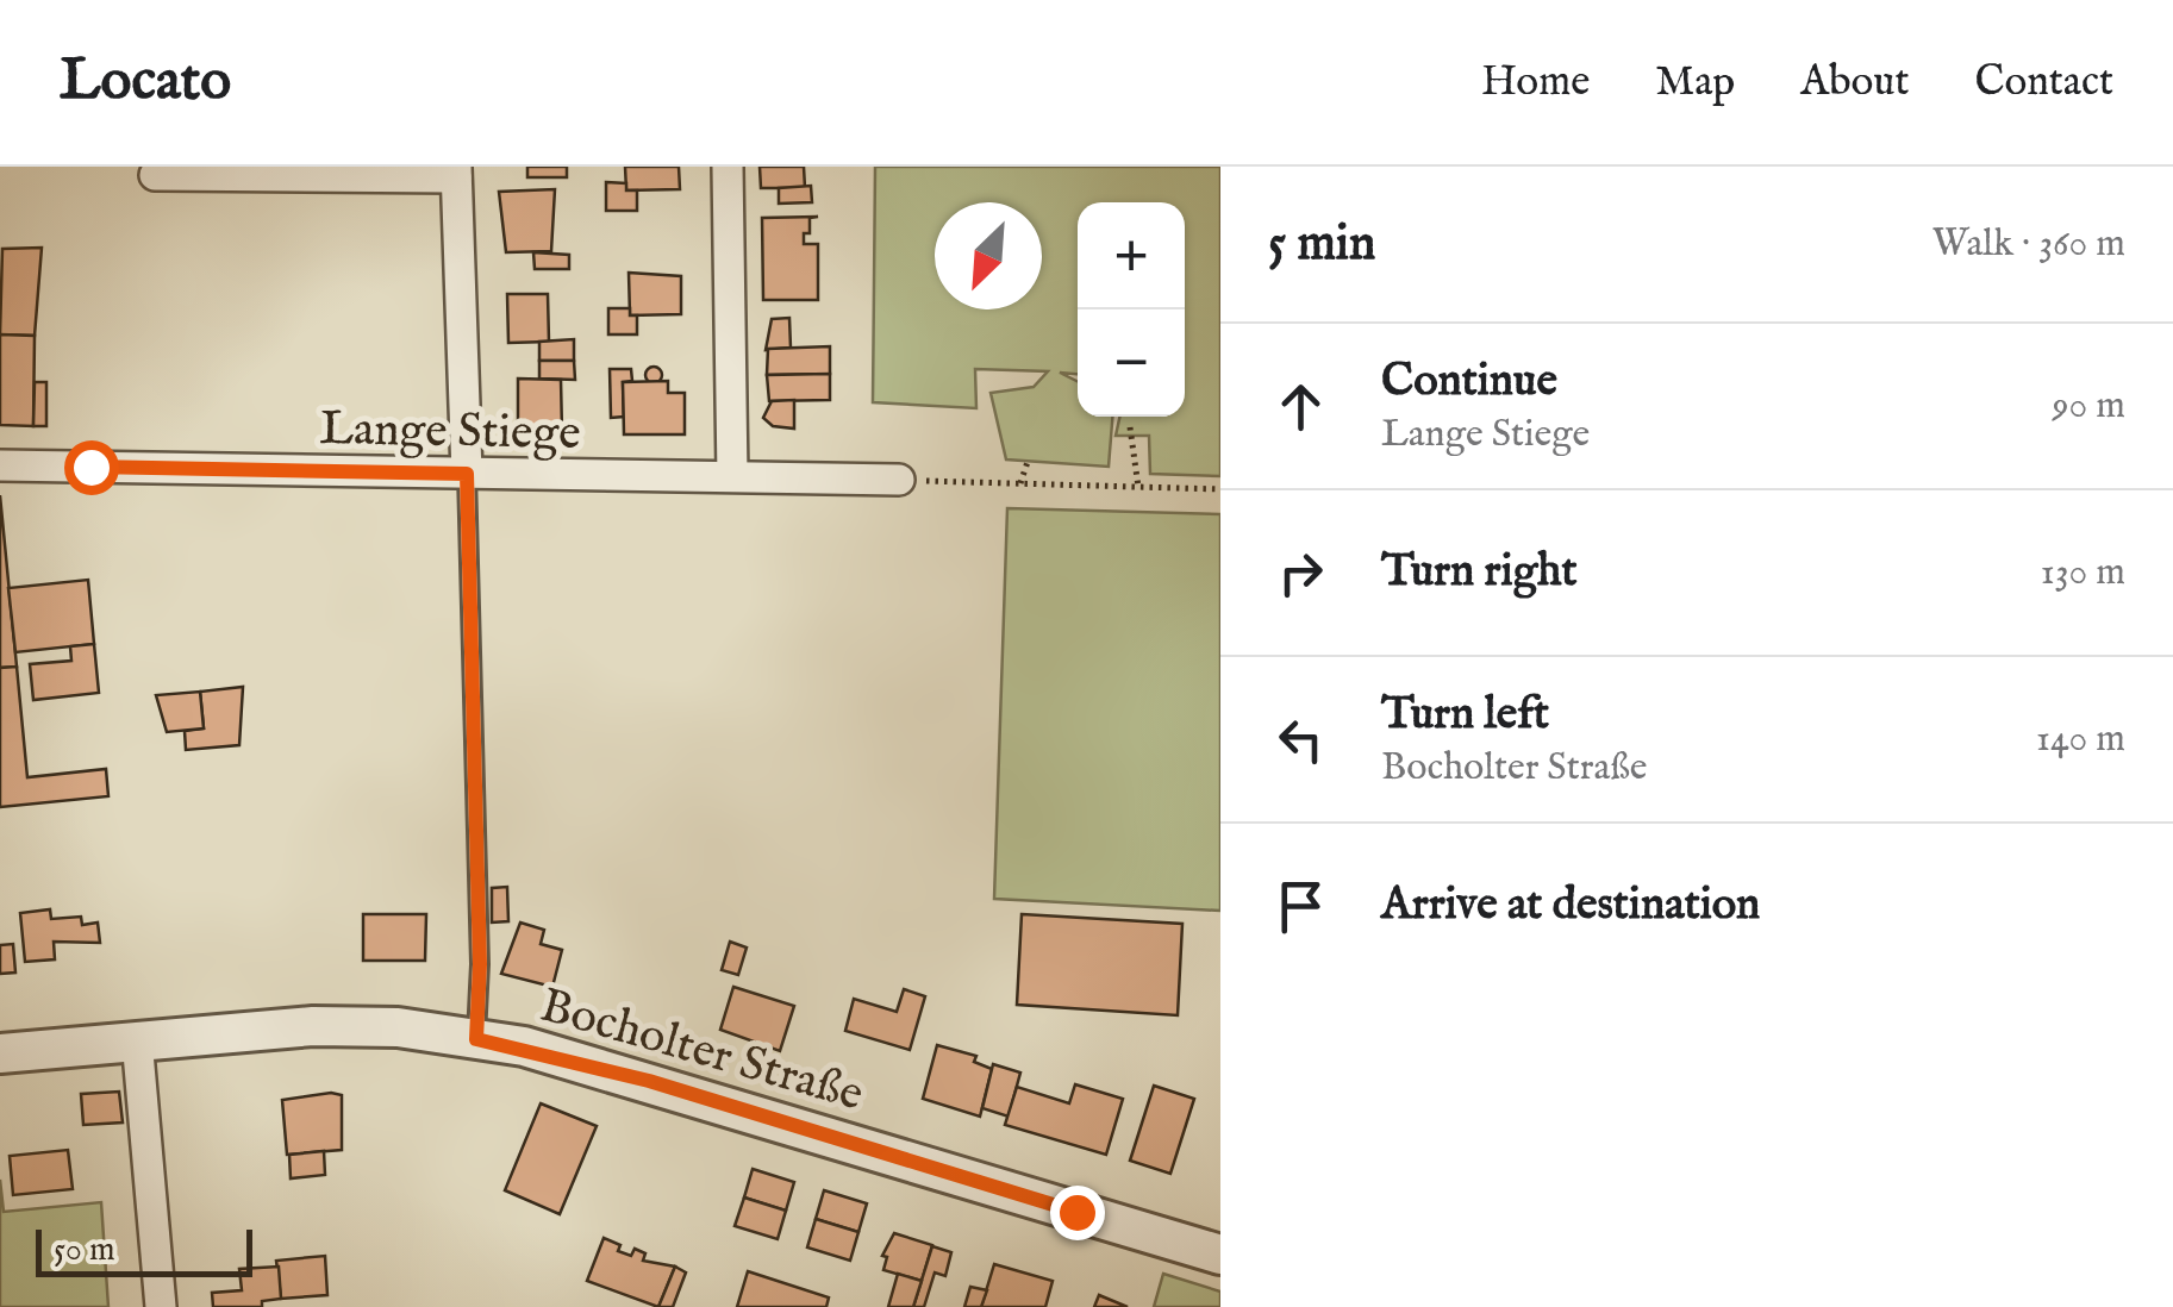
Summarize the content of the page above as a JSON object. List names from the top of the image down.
{
  "streets": {
    "street": ["Lange Stiege", "Bocholter Straße"]
  },
  "scale_bar": "50 m",
  "north": "bottom left",
  "page": {
    "header": "Locato",
    "nav": [
      "Home",
      "Map",
      "About",
      "Contact"
    ],
    "heading": ["5 min", "Walk · 360 m"],
    "map_buttons": ["+", "−"],
    "list": [
      ["Continue", "Lange Stiege", "90 m"],
      ["Turn right", "130 m"],
      ["Turn left", "Bocholter Straße", "140 m"],
      "Arrive at destination"
    ],
    "scale": "50 m"
  }
}
